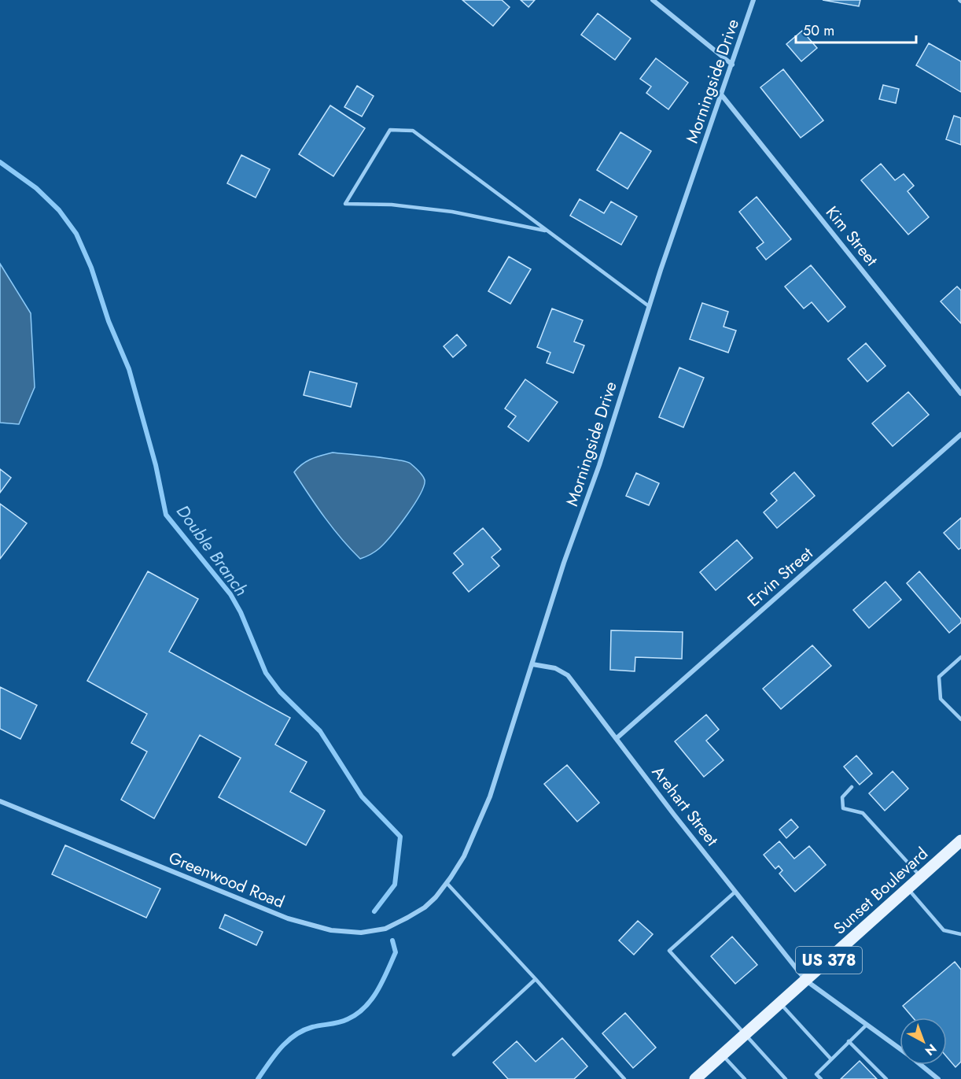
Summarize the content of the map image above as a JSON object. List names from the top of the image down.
{
  "streets": {
    "main road": ["Sunset Boulevard", "US 378"],
    "street": [
      "Morningside Drive",
      "Kim Street",
      "Ervin Street",
      "Arehart Street",
      "Greenwood Road"
    ]
  },
  "crossings": [
    ["Morningside Drive", "Kim Street"],
    ["Morningside Drive", "Arehart Street"],
    ["Morningside Drive", "Greenwood Road"],
    ["Ervin Street", "Arehart Street"],
    ["Arehart Street", "Sunset Boulevard"]
  ],
  "water": ["Double Branch"],
  "scale_bar": "50 m",
  "north": "bottom right"
}
